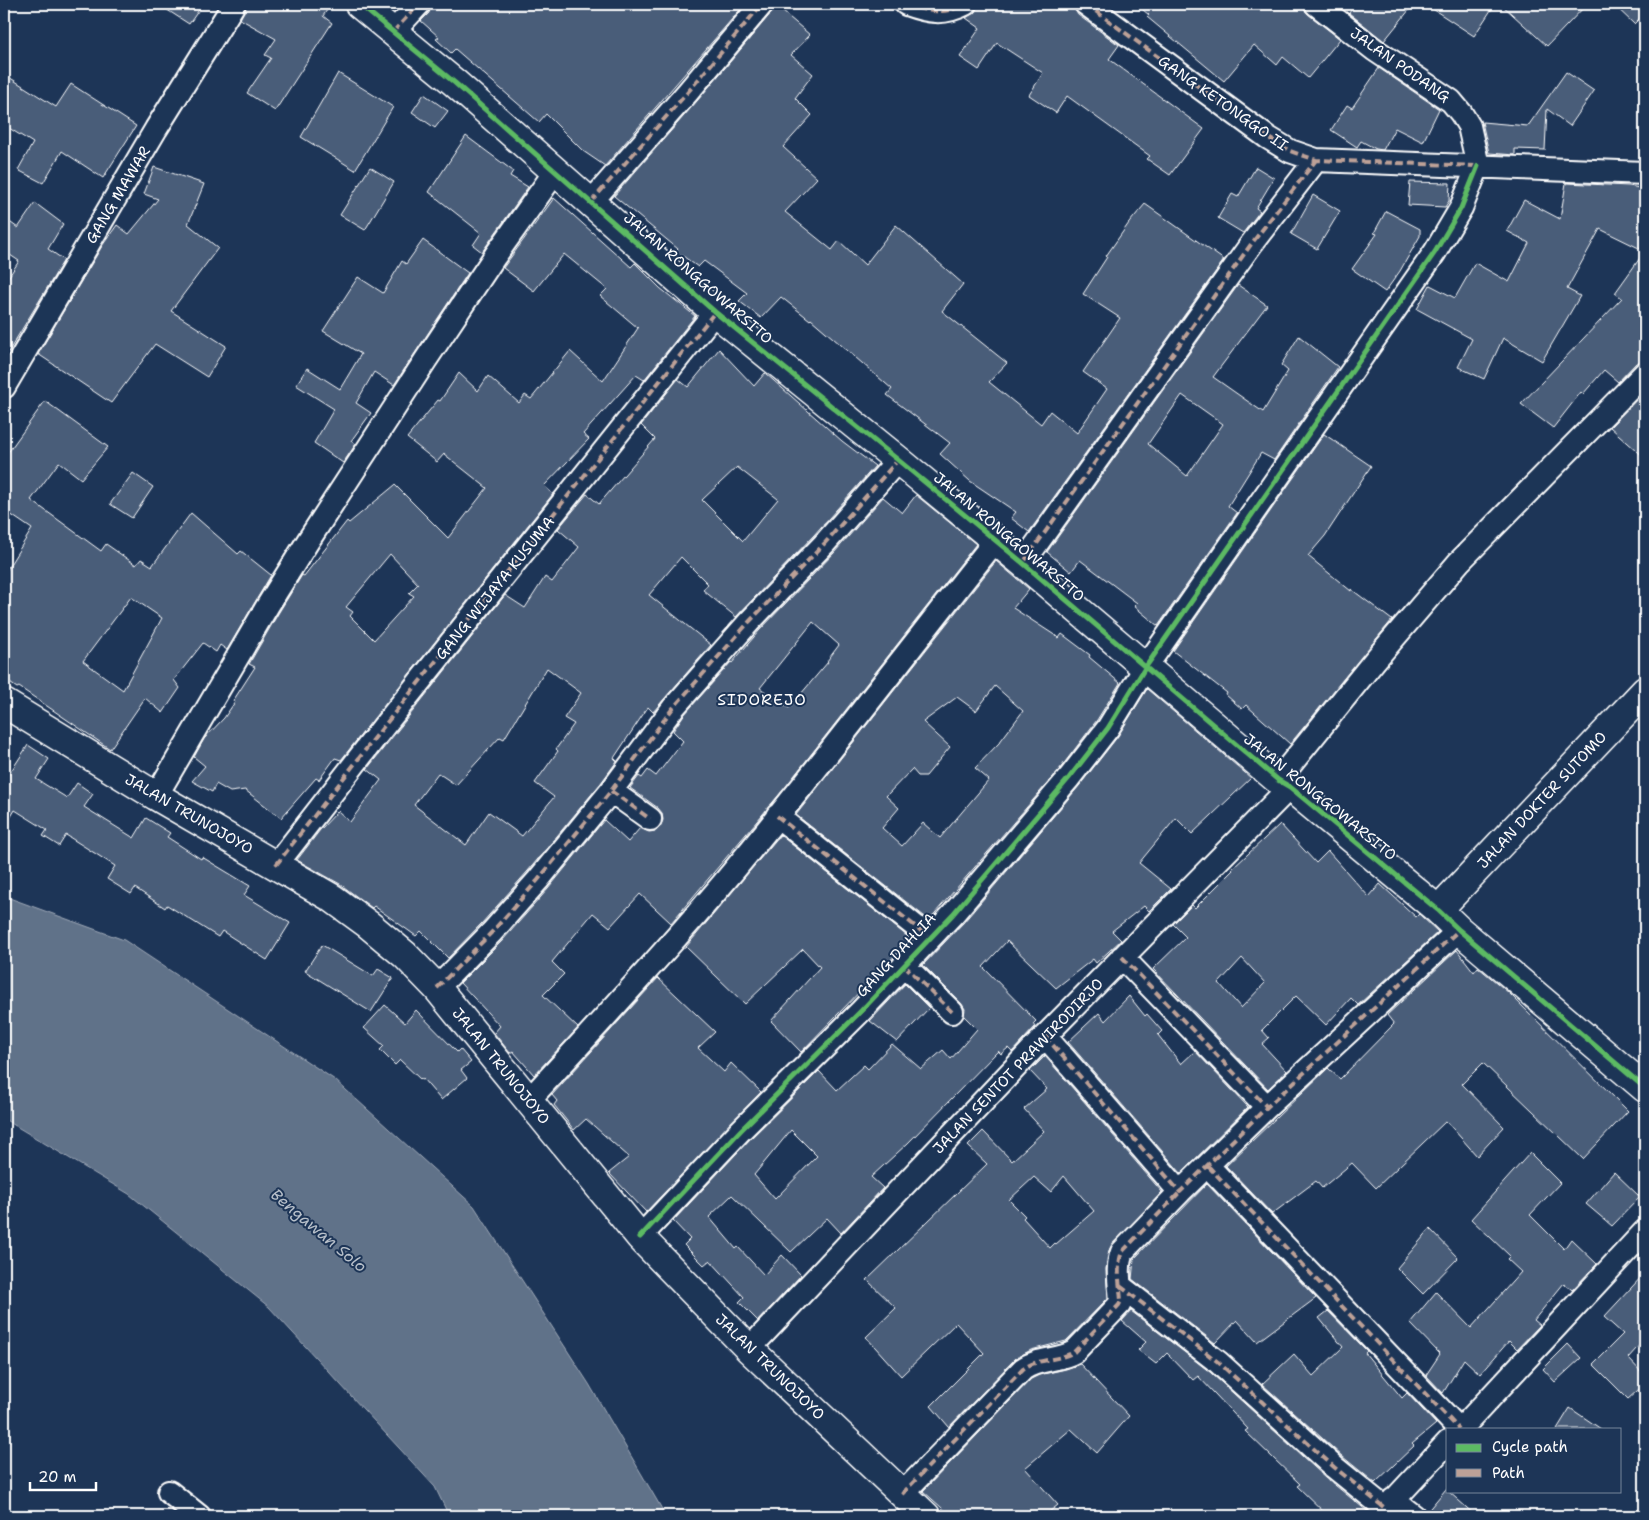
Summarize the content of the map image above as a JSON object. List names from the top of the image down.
{
  "streets": {
    "street": [
      "JALAN PODANG",
      "GANG KETONGGO II",
      "GANG MAWAR",
      "JALAN RONGGOWARSITO",
      "GANG WIJAYA KUSUMA",
      "JALAN DOKTER SUTOMO",
      "JALAN TRUNOJOYO",
      "GANG DAHLIA",
      "JALAN SENTOT PRAWIRODIRJO"
    ]
  },
  "crossings": [
    ["JALAN PODANG", "GANG KETONGGO II"],
    ["JALAN PODANG", "GANG DAHLIA"],
    ["GANG KETONGGO II", "GANG DAHLIA"],
    ["JALAN RONGGOWARSITO", "GANG WIJAYA KUSUMA"],
    ["JALAN RONGGOWARSITO", "JALAN DOKTER SUTOMO"],
    ["JALAN RONGGOWARSITO", "GANG DAHLIA"],
    ["JALAN RONGGOWARSITO", "JALAN SENTOT PRAWIRODIRJO"],
    ["GANG WIJAYA KUSUMA", "JALAN TRUNOJOYO"],
    ["JALAN TRUNOJOYO", "GANG DAHLIA"],
    ["JALAN TRUNOJOYO", "JALAN SENTOT PRAWIRODIRJO"]
  ],
  "districts": ["SIDOREJO"],
  "water": ["Bengawan Solo"],
  "legend": ["Cycle path", "Path"],
  "scale_bar": "20 m"
}
